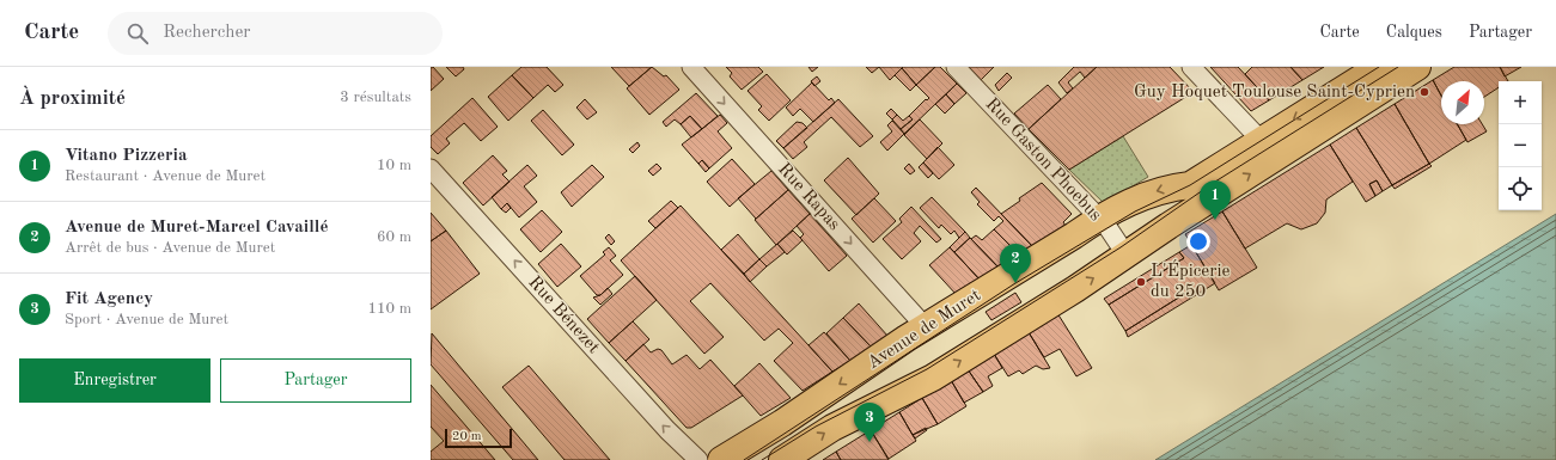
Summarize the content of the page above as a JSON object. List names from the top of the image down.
{
  "streets": {
    "main road": ["Avenue de Muret"],
    "street": ["Rue Gaston Phoebus", "Rue Rapas", "Rue Bénezet"]
  },
  "crossings": [
    ["Rue Gaston Phoebus", "Avenue de Muret"],
    ["Rue Rapas", "Avenue de Muret"]
  ],
  "one_way": ["Rue Rapas", "Rue Bénezet"],
  "places": ["Guy Hoquet Toulouse Saint-Cyprien", "L'Épicerie du 250"],
  "scale_bar": "20 m",
  "north": "top right",
  "page": {
    "header": "Carte",
    "search": "Rechercher",
    "nav": ["Carte", "Calques", "Partager"],
    "heading": ["À proximité", "3 résultats"],
    "map_buttons": ["+", "−"],
    "list": [
      {
        "mark": "1",
        "name": "Vitano Pizzeria",
        "note": "Restaurant · Avenue de Muret",
        "value": "10 m"
      },
      {
        "mark": "2",
        "name": "Avenue de Muret-Marcel Cavaillé",
        "note": "Arrêt de bus · Avenue de Muret",
        "value": "60 m"
      },
      {
        "mark": "3",
        "name": "Fit Agency",
        "note": "Sport · Avenue de Muret",
        "value": "110 m"
      }
    ],
    "pins": ["1", "2", "3"],
    "buttons": ["Enregistrer", "Partager"],
    "scale": "20 m"
  }
}
